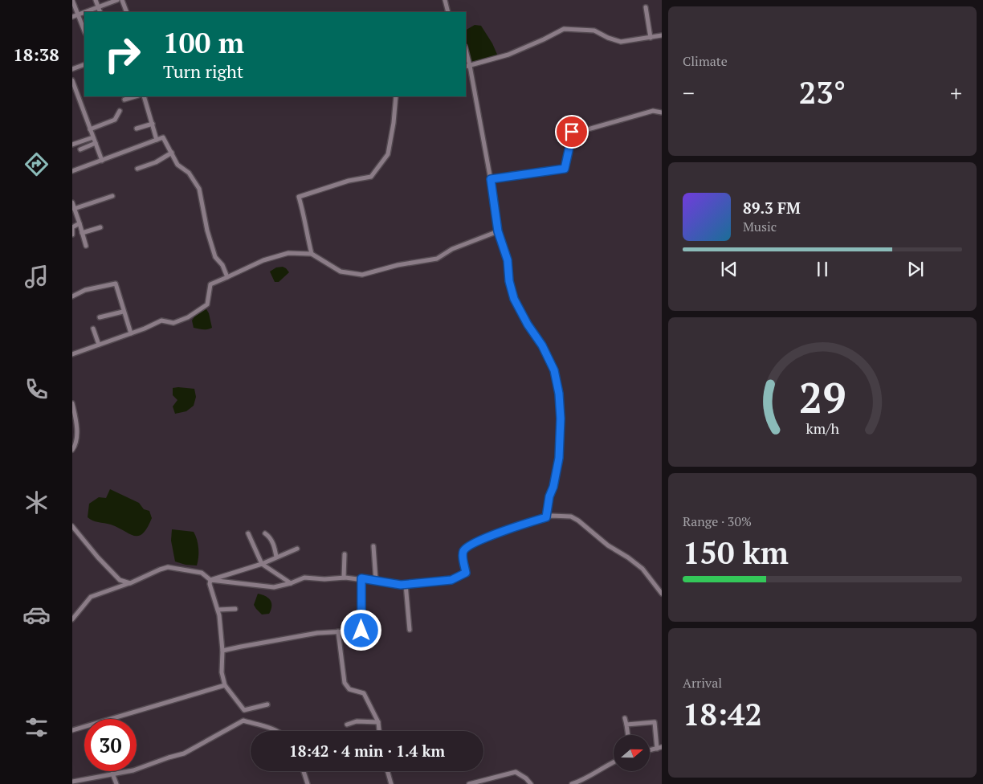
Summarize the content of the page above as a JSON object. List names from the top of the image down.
{
  "north": "right",
  "page": {
    "tabs": "18:38",
    "tile": [
      "Climate",
      ["Range · 30%", "150 km"],
      ["Arrival", "18:42"]
    ],
    "turn": ["100 m", "Turn right"],
    "heat": ["−", "23°", "+"],
    "song": ["89.3 FM", "Music"],
    "limit": "30",
    "trip": "18:42 · 4 min · 1.4 km",
    "gauge": ["29", "km/h"]
  }
}
